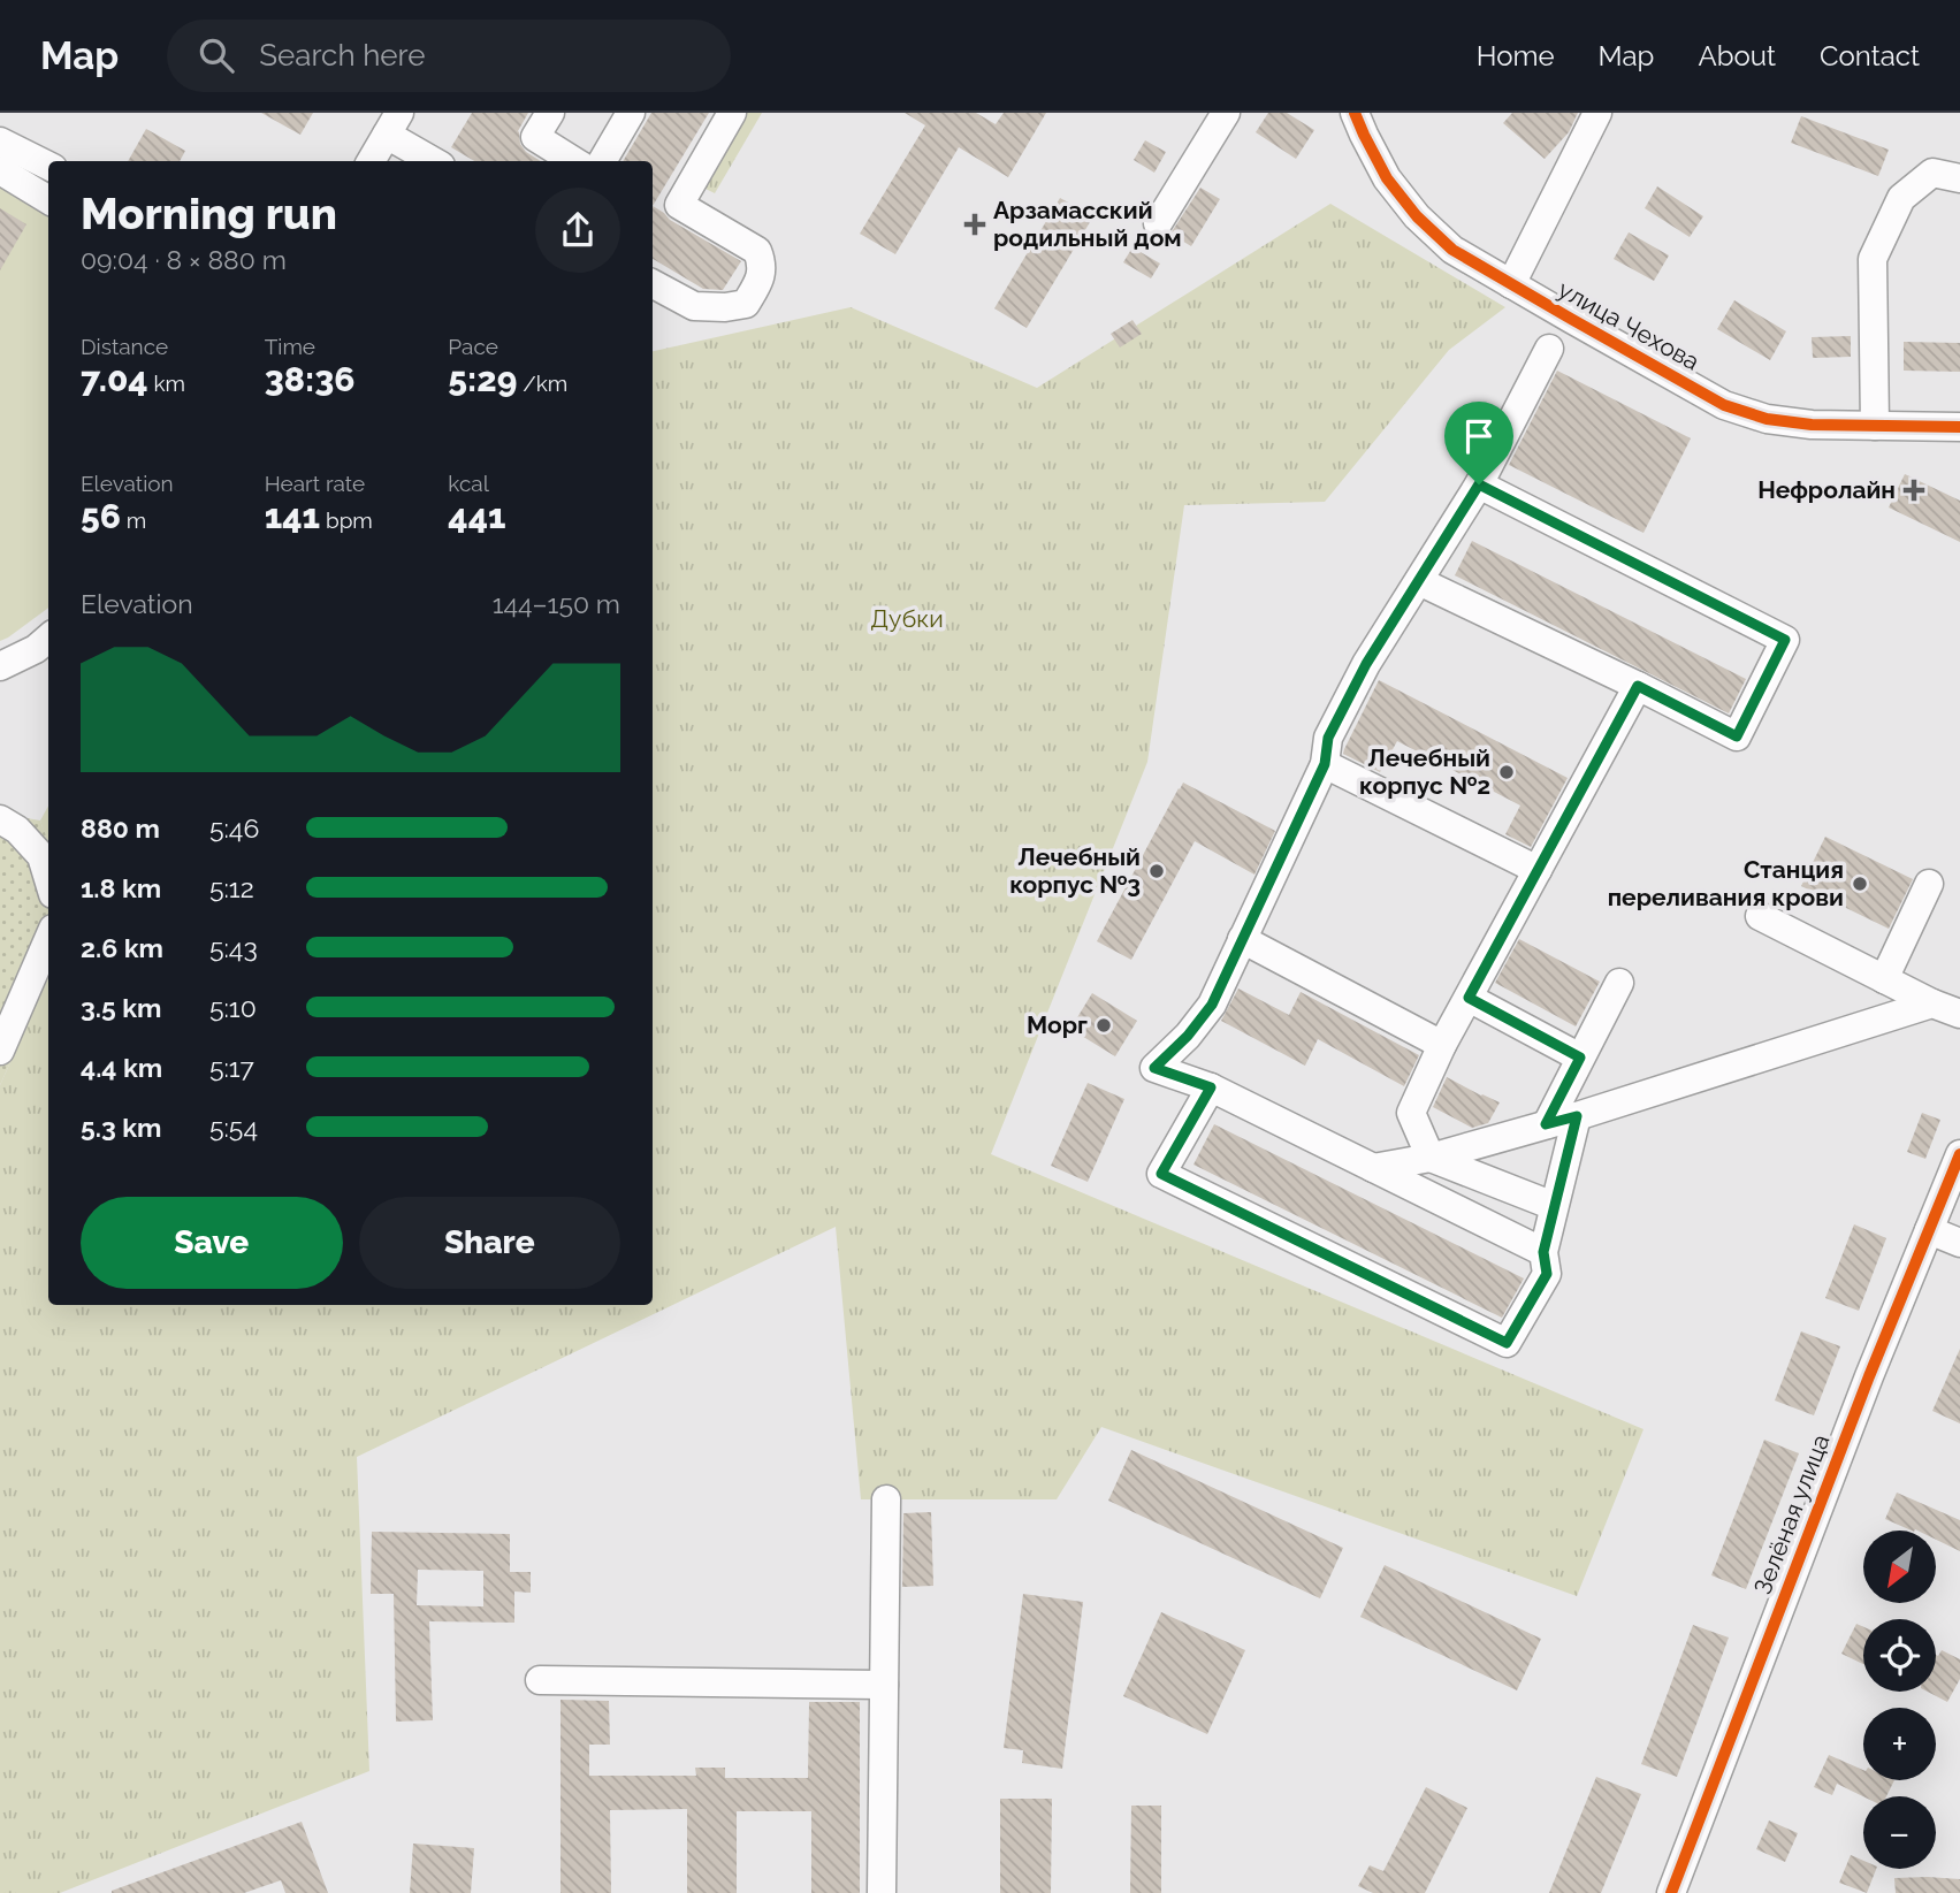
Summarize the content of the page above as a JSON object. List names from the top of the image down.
{
  "streets": {
    "street": ["улица Чехова", "Зелёная улица"]
  },
  "parks": ["Дубки"],
  "places": {
    "health": ["Арзамасский родильный дом", "Нефролайн"],
    "other": [
      "Лечебный корпус №2",
      "Лечебный корпус №3",
      "Станция переливания крови",
      "Морг"
    ]
  },
  "north": "bottom left",
  "page": {
    "header": "Map",
    "search": "Search here",
    "nav": [
      "Home",
      "Map",
      "About",
      "Contact"
    ],
    "heading": ["Morning run", "09:04 · 8 × 880 m"],
    "stats": [
      ["Distance", "7.04 km"],
      ["Time", "38:36"],
      ["Pace", "5:29 /km"],
      ["Elevation", "56 m"],
      ["Heart rate", "141 bpm"],
      ["kcal", "441"]
    ],
    "chart": ["Elevation", "144–150 m"],
    "list": [
      {
        "name": "880 m",
        "note": "5:46"
      },
      {
        "name": "1.8 km",
        "note": "5:12"
      },
      {
        "name": "2.6 km",
        "note": "5:43"
      },
      {
        "name": "3.5 km",
        "note": "5:10"
      },
      {
        "name": "4.4 km",
        "note": "5:17"
      },
      {
        "name": "5.3 km",
        "note": "5:54"
      }
    ],
    "buttons": ["Save", "Share"],
    "map_buttons": ["+", "−"]
  }
}
